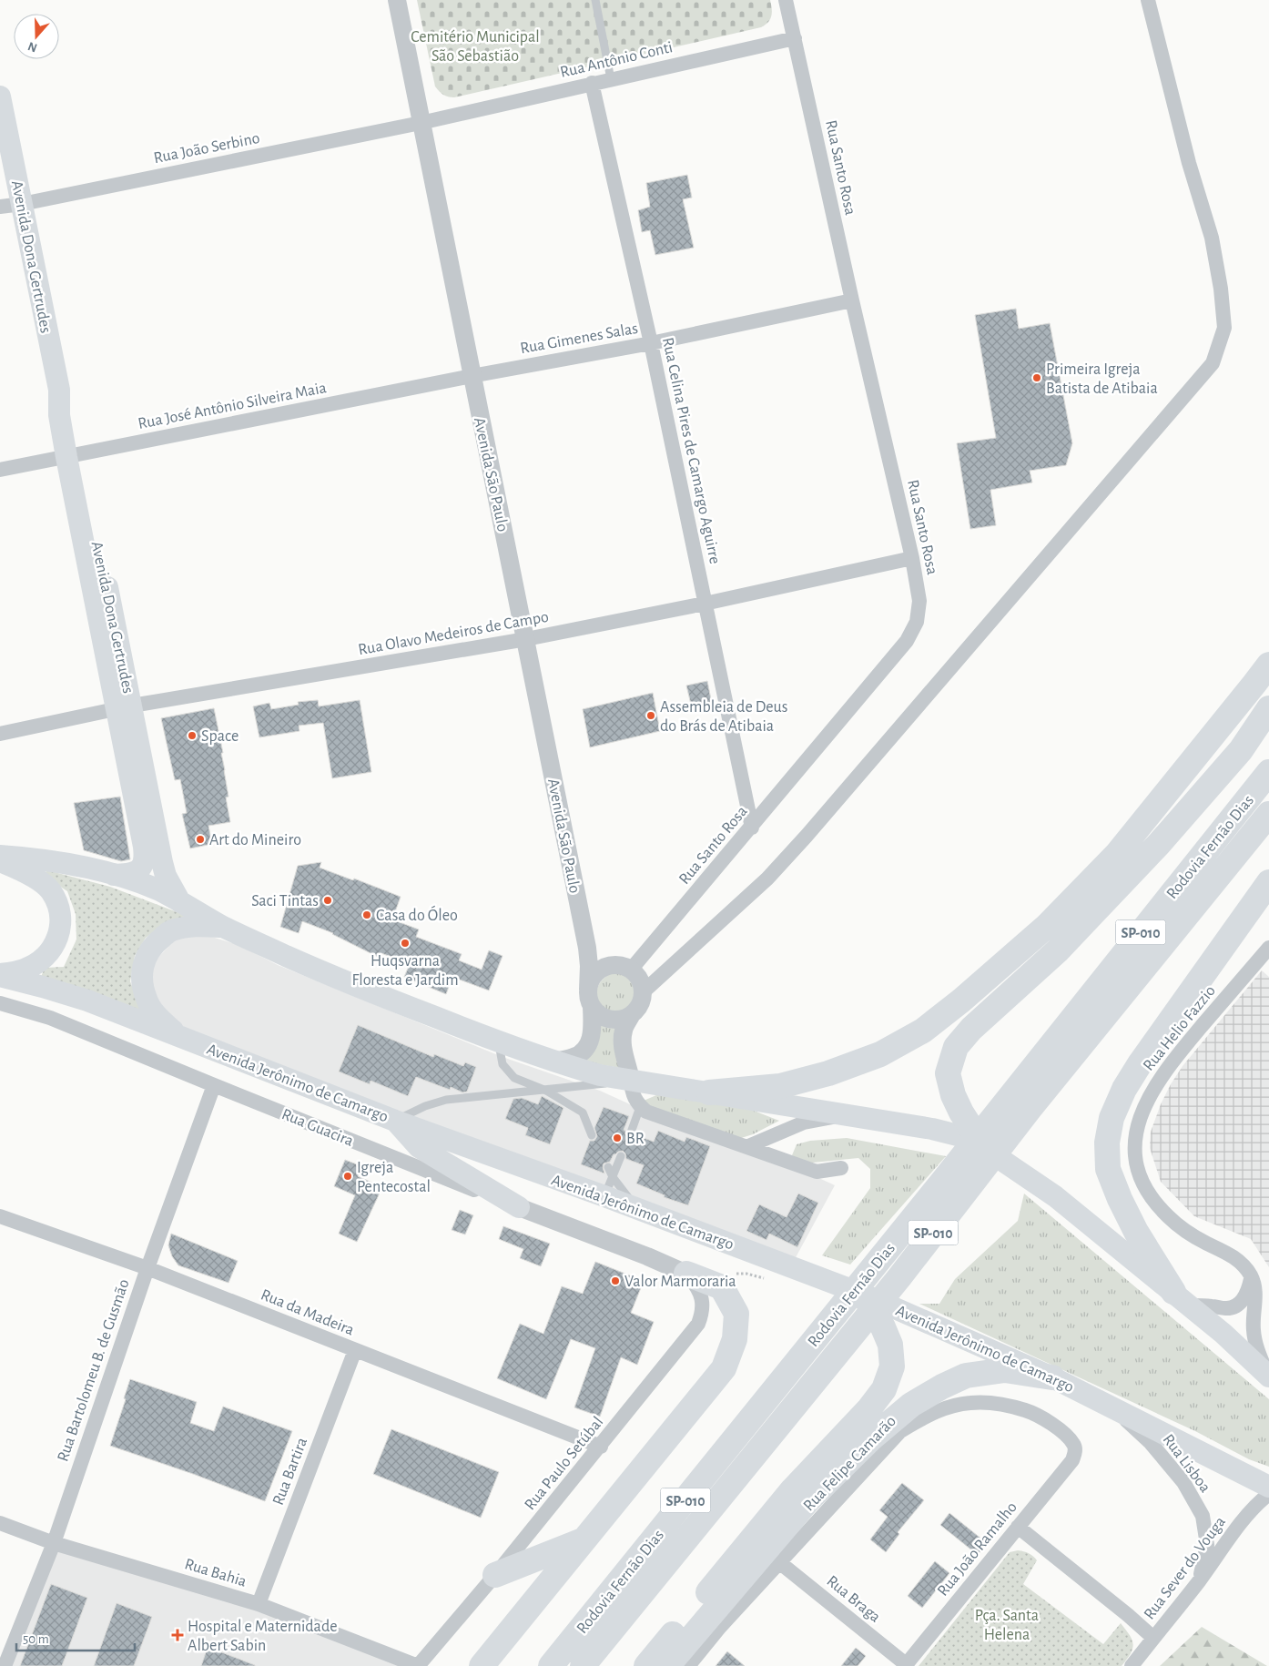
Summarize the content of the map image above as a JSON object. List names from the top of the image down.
{
  "streets": {
    "highway": ["Rodovia Fernão Dias", "SP-010"],
    "main road": ["Avenida Dona Gertrudes", "Avenida Jerônimo de Camargo"],
    "street": [
      "Rua Antônio Conti",
      "Rua João Serbino",
      "Rua Santo Rosa",
      "Rua Gimenes Salas",
      "Rua José Antônio Silveira Maia",
      "Rua Celina Pires de Camargo Aguirre",
      "Avenida São Paulo",
      "Rua Olavo Medeiros de Campo",
      "Rua Helio Fazzio",
      "Rua Guacira",
      "Rua da Madeira",
      "Rua Bartolomeu B. de Gusmão",
      "Rua Paulo Setúbal",
      "Rua Felipe Camarão",
      "Rua Lisboa",
      "Rua Bartira",
      "Rua João Ramalho",
      "Rua Sever do Vouga",
      "Rua Bahia",
      "Rua Braga"
    ]
  },
  "crossings": [
    ["Rua Antônio Conti", "Rua João Serbino"],
    ["Rua Antônio Conti", "Rua Santo Rosa"],
    ["Rua Antônio Conti", "Rua Celina Pires de Camargo Aguirre"],
    ["Rua Antônio Conti", "Avenida São Paulo"],
    ["Rua João Serbino", "Avenida Dona Gertrudes"],
    ["Rua João Serbino", "Avenida São Paulo"],
    ["Rua Santo Rosa", "Rua Gimenes Salas"],
    ["Rua Santo Rosa", "Rua Celina Pires de Camargo Aguirre"],
    ["Rua Santo Rosa", "Avenida São Paulo"],
    ["Rua Santo Rosa", "Rua Olavo Medeiros de Campo"],
    ["Avenida Dona Gertrudes", "Rua José Antônio Silveira Maia"],
    ["Avenida Dona Gertrudes", "Rua Olavo Medeiros de Campo"],
    ["Rua Gimenes Salas", "Rua José Antônio Silveira Maia"],
    ["Rua Gimenes Salas", "Rua Celina Pires de Camargo Aguirre"],
    ["Rua Gimenes Salas", "Avenida São Paulo"],
    ["Rua José Antônio Silveira Maia", "Avenida São Paulo"],
    ["Rua Celina Pires de Camargo Aguirre", "Rua Olavo Medeiros de Campo"],
    ["Avenida São Paulo", "Rua Olavo Medeiros de Campo"],
    ["Avenida Jerônimo de Camargo", "Rua Lisboa"],
    ["Rua Guacira", "Rua Bartolomeu B. de Gusmão"],
    ["Rua Guacira", "Rua Paulo Setúbal"],
    ["Rua da Madeira", "Rua Bartolomeu B. de Gusmão"],
    ["Rua da Madeira", "Rua Paulo Setúbal"],
    ["Rua da Madeira", "Rua Bartira"],
    ["Rua Bartolomeu B. de Gusmão", "Rua Bahia"],
    ["Rua Paulo Setúbal", "Rua Bahia"],
    ["Rua Felipe Camarão", "Rua João Ramalho"],
    ["Rua Felipe Camarão", "Rua Braga"],
    ["Rua Lisboa", "Rua Sever do Vouga"],
    ["Rua Bartira", "Rua Bahia"],
    ["Rua João Ramalho", "Rua Braga"]
  ],
  "parks": ["Cemitério Municipal São Sebastião", "Pça. Santa Helena"],
  "places": {
    "other": [
      "Primeira Igreja Batista de Atibaia",
      "Assembleia de Deus do Brás de Atibaia",
      "Space",
      "Art do Mineiro",
      "Saci Tintas",
      "Casa do Óleo",
      "Huqsvarna Floresta e Jardim",
      "BR",
      "Igreja Pentecostal",
      "Valor Marmoraria"
    ],
    "health": ["Hospital e Maternidade Albert Sabin"]
  },
  "scale_bar": "50 m",
  "north": "bottom"
}
